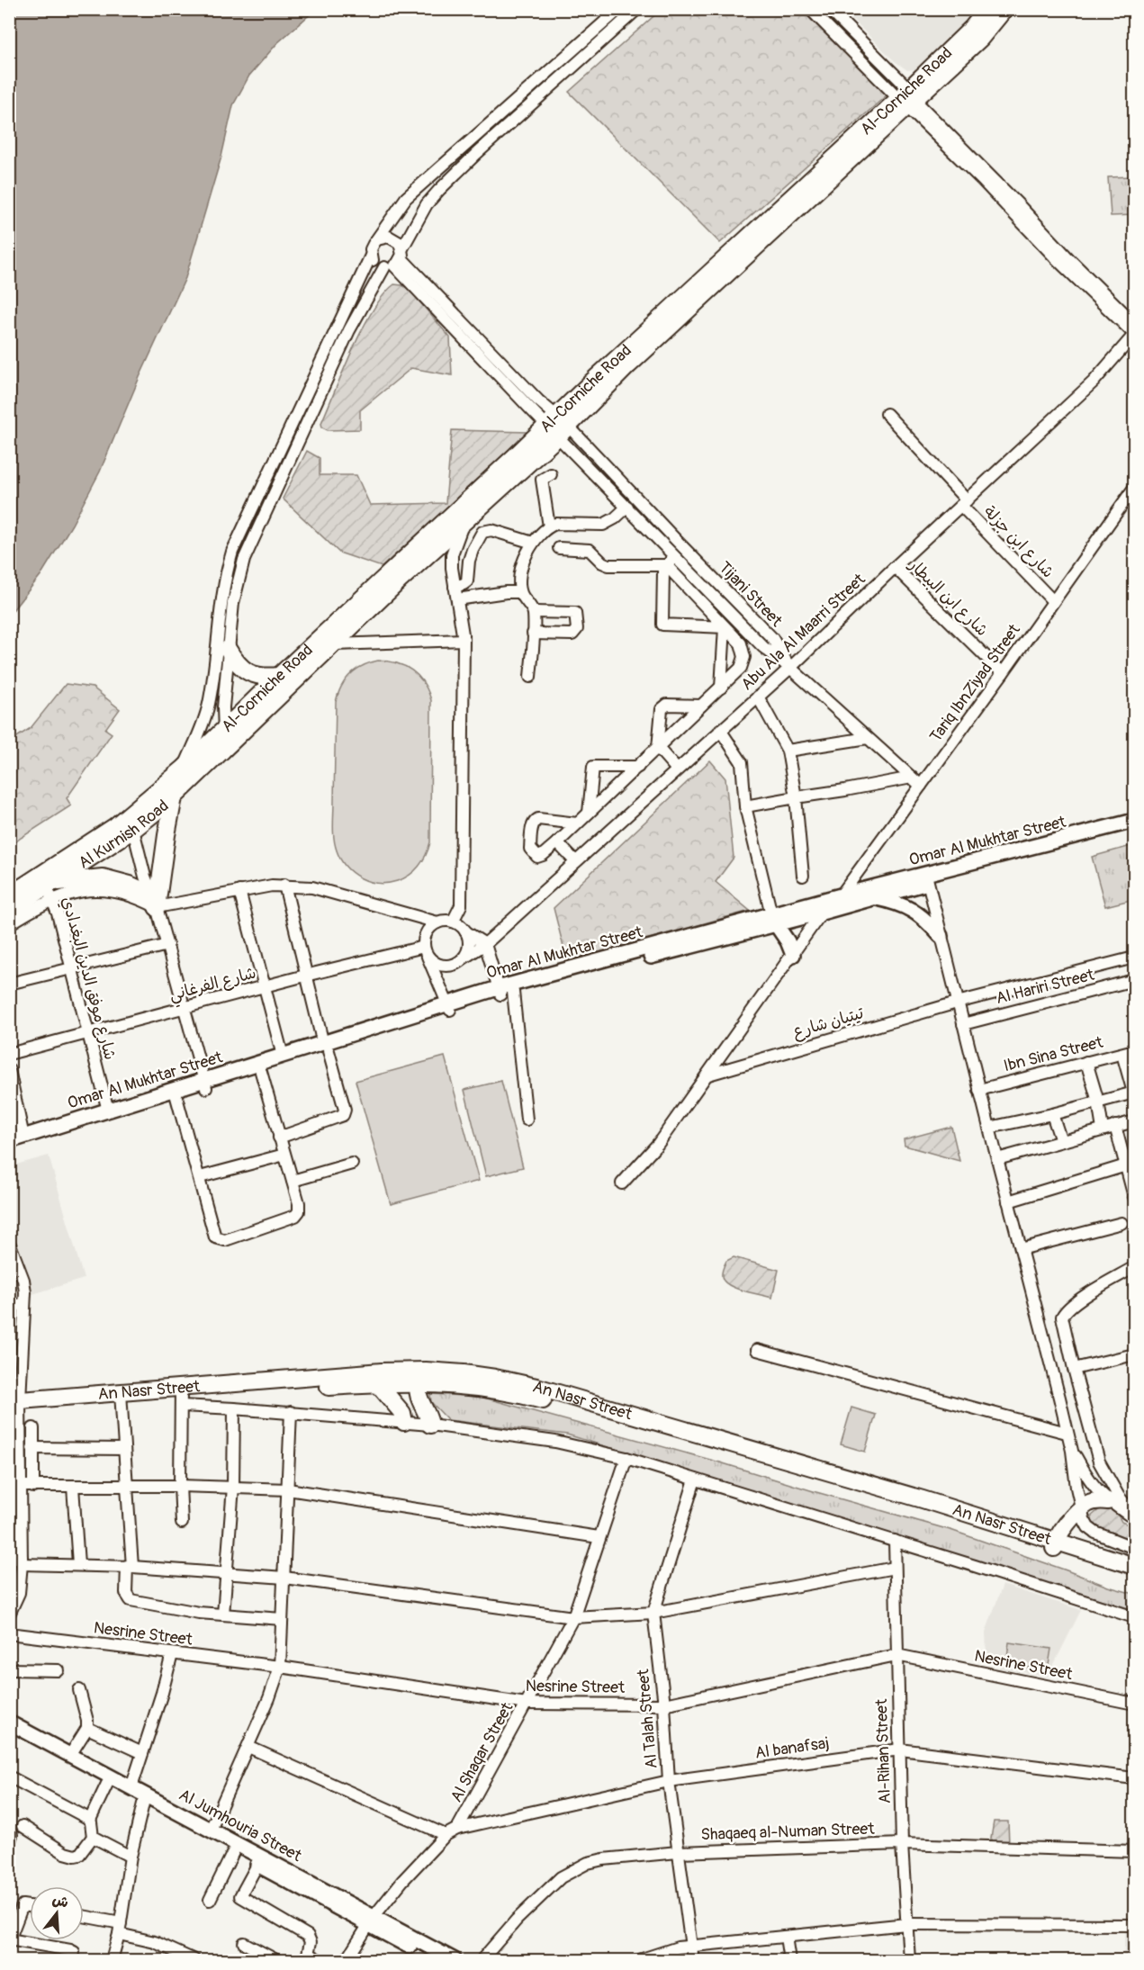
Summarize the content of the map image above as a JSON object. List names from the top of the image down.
{
  "streets": {
    "highway": ["Al-Corniche Road", "Al Kurnish Road", "An Nasr Street"],
    "main road": ["Omar Al Mukhtar Street", "Al Jumhouria Street"],
    "street": [
      "شارع ابن جزلة",
      "Tijani Street",
      "شارع ابن البيطار",
      "Abu Ala Al Maarri Street",
      "Tariq IbnZiyad Street",
      "شارع موفق الدين البغدادي",
      "شارع الفرغاني",
      "Al Hariri Street",
      "تيتيان شارع",
      "Ibn Sina Street",
      "Nesrine Street",
      "Al Talah Street",
      "Al banafsaj",
      "Al-Rihan Street",
      "Al Shaqar Street",
      "Shaqaeq al-Numan Street"
    ]
  },
  "crossings": [
    ["Al-Corniche Road", "Tijani Street"],
    ["Al-Corniche Road", "Al Kurnish Road"],
    ["شارع ابن جزلة", "Abu Ala Al Maarri Street"],
    ["شارع ابن جزلة", "Tariq IbnZiyad Street"],
    ["Tijani Street", "Abu Ala Al Maarri Street"],
    ["شارع ابن البيطار", "Abu Ala Al Maarri Street"],
    ["شارع ابن البيطار", "Tariq IbnZiyad Street"],
    ["Abu Ala Al Maarri Street", "شارع الفرغاني"],
    ["Tariq IbnZiyad Street", "Omar Al Mukhtar Street"],
    ["Al Kurnish Road", "شارع موفق الدين البغدادي"],
    ["Omar Al Mukhtar Street", "شارع موفق الدين البغدادي"],
    ["شارع موفق الدين البغدادي", "شارع الفرغاني"],
    ["Nesrine Street", "Al Talah Street"],
    ["Nesrine Street", "Al-Rihan Street"],
    ["Nesrine Street", "Al Shaqar Street"],
    ["Al Talah Street", "Al banafsaj"],
    ["Al Talah Street", "Shaqaeq al-Numan Street"],
    ["Al banafsaj", "Al-Rihan Street"],
    ["Al banafsaj", "Al Shaqar Street"],
    ["Al-Rihan Street", "Shaqaeq al-Numan Street"],
    ["Al Shaqar Street", "Al Jumhouria Street"]
  ],
  "north": "top"
}
